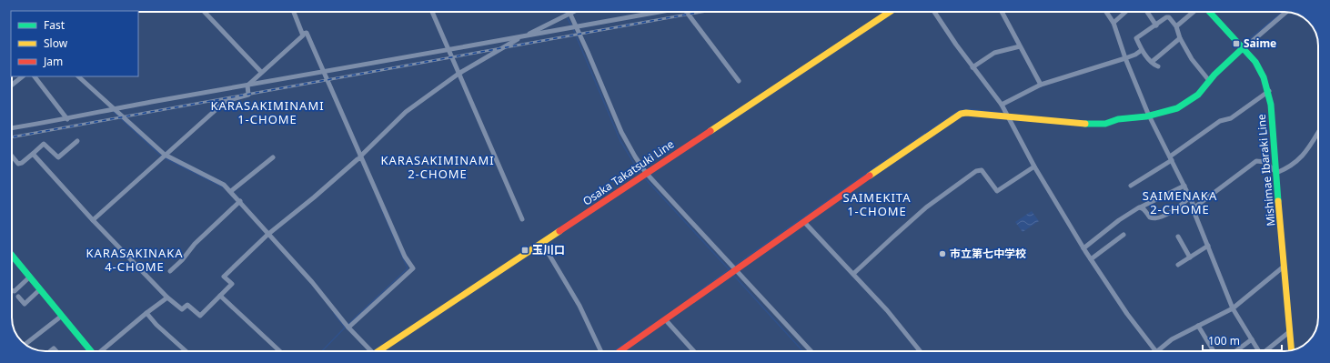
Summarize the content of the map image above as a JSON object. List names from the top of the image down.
{
  "streets": {
    "main road": ["Mishimae Ibaraki Line", "Osaka Takatsuki Line"]
  },
  "districts": [
    "KARASAKIMINAMI 1-CHOME",
    "KARASAKIMINAMI 2-CHOME",
    "SAIMENAKA 2-CHOME",
    "SAIMEKITA 1-CHOME",
    "KARASAKINAKA 4-CHOME"
  ],
  "places": {
    "transit": ["Saime", "玉川口"],
    "other": ["市立第七中学校"]
  },
  "legend": ["Fast", "Slow", "Jam"],
  "scale_bar": "100 m"
}
